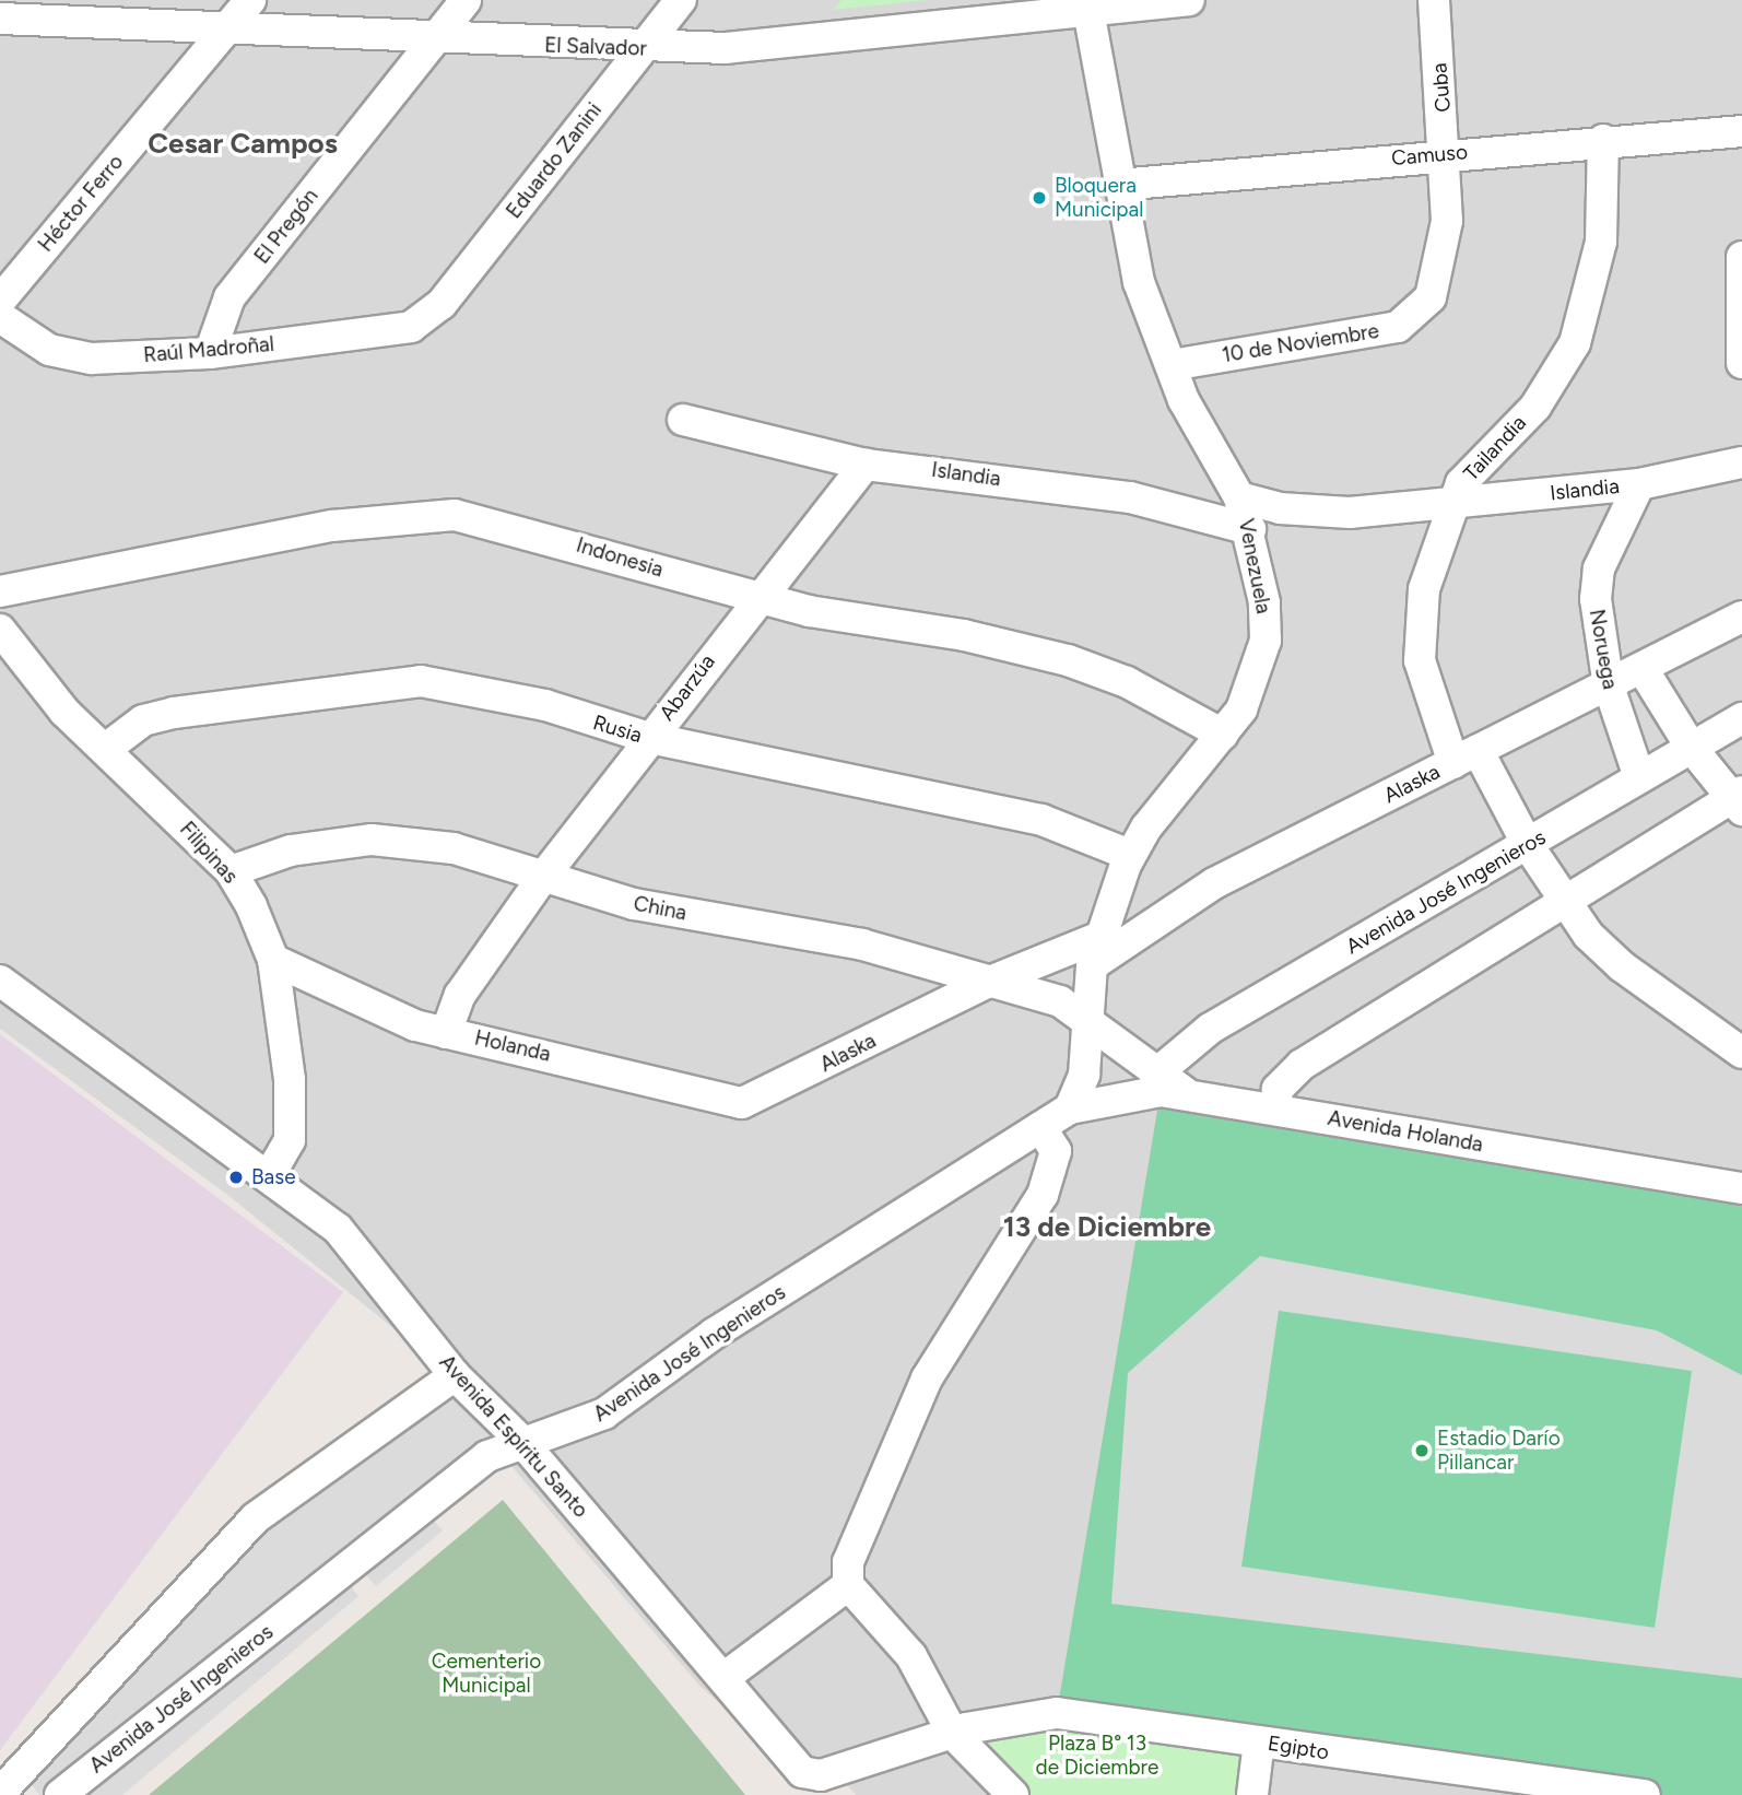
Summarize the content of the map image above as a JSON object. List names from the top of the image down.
{
  "streets": {
    "street": [
      "El Salvador",
      "Cuba",
      "Camuso",
      "Eduardo Zanini",
      "Héctor Ferro",
      "El Pregón",
      "10 de Noviembre",
      "Raúl Madroñal",
      "Tailandia",
      "Islandia",
      "Indonesia",
      "Venezuela",
      "Noruega",
      "Abarzúa",
      "Rusia",
      "Alaska",
      "Filipinas",
      "Avenida José Ingenieros",
      "China",
      "Holanda",
      "Avenida Holanda",
      "Avenida Espíritu Santo",
      "Egipto"
    ]
  },
  "crossings": [
    ["El Salvador", "Eduardo Zanini"],
    ["El Salvador", "Héctor Ferro"],
    ["El Salvador", "El Pregón"],
    ["El Salvador", "Venezuela"],
    ["Cuba", "Camuso"],
    ["Cuba", "10 de Noviembre"],
    ["Camuso", "Tailandia"],
    ["Camuso", "Venezuela"],
    ["Eduardo Zanini", "Raúl Madroñal"],
    ["El Pregón", "Raúl Madroñal"],
    ["10 de Noviembre", "Venezuela"],
    ["Tailandia", "Islandia"],
    ["Tailandia", "Alaska"],
    ["Tailandia", "Avenida José Ingenieros"],
    ["Islandia", "Venezuela"],
    ["Islandia", "Noruega"],
    ["Islandia", "Abarzúa"],
    ["Indonesia", "Venezuela"],
    ["Indonesia", "Abarzúa"],
    ["Venezuela", "Rusia"],
    ["Venezuela", "Alaska"],
    ["Venezuela", "Avenida José Ingenieros"],
    ["Venezuela", "China"],
    ["Venezuela", "Avenida Holanda"],
    ["Noruega", "Alaska"],
    ["Noruega", "Avenida José Ingenieros"],
    ["Abarzúa", "Rusia"],
    ["Abarzúa", "China"],
    ["Abarzúa", "Holanda"],
    ["Rusia", "Filipinas"],
    ["Alaska", "China"],
    ["Alaska", "Holanda"],
    ["Filipinas", "China"],
    ["Filipinas", "Holanda"],
    ["Filipinas", "Avenida Espíritu Santo"],
    ["Avenida José Ingenieros", "China"],
    ["Avenida José Ingenieros", "Avenida Holanda"],
    ["Avenida José Ingenieros", "Avenida Espíritu Santo"],
    ["China", "Avenida Holanda"],
    ["Avenida Espíritu Santo", "Egipto"]
  ],
  "districts": ["Cesar Campos", "13 de Diciembre"],
  "parks": ["Cementerio Municipal", "Plaza B° 13 de Diciembre"],
  "places": ["Bloquera Municipal", "Base", "Estadio Darío Pillancar"]
}
